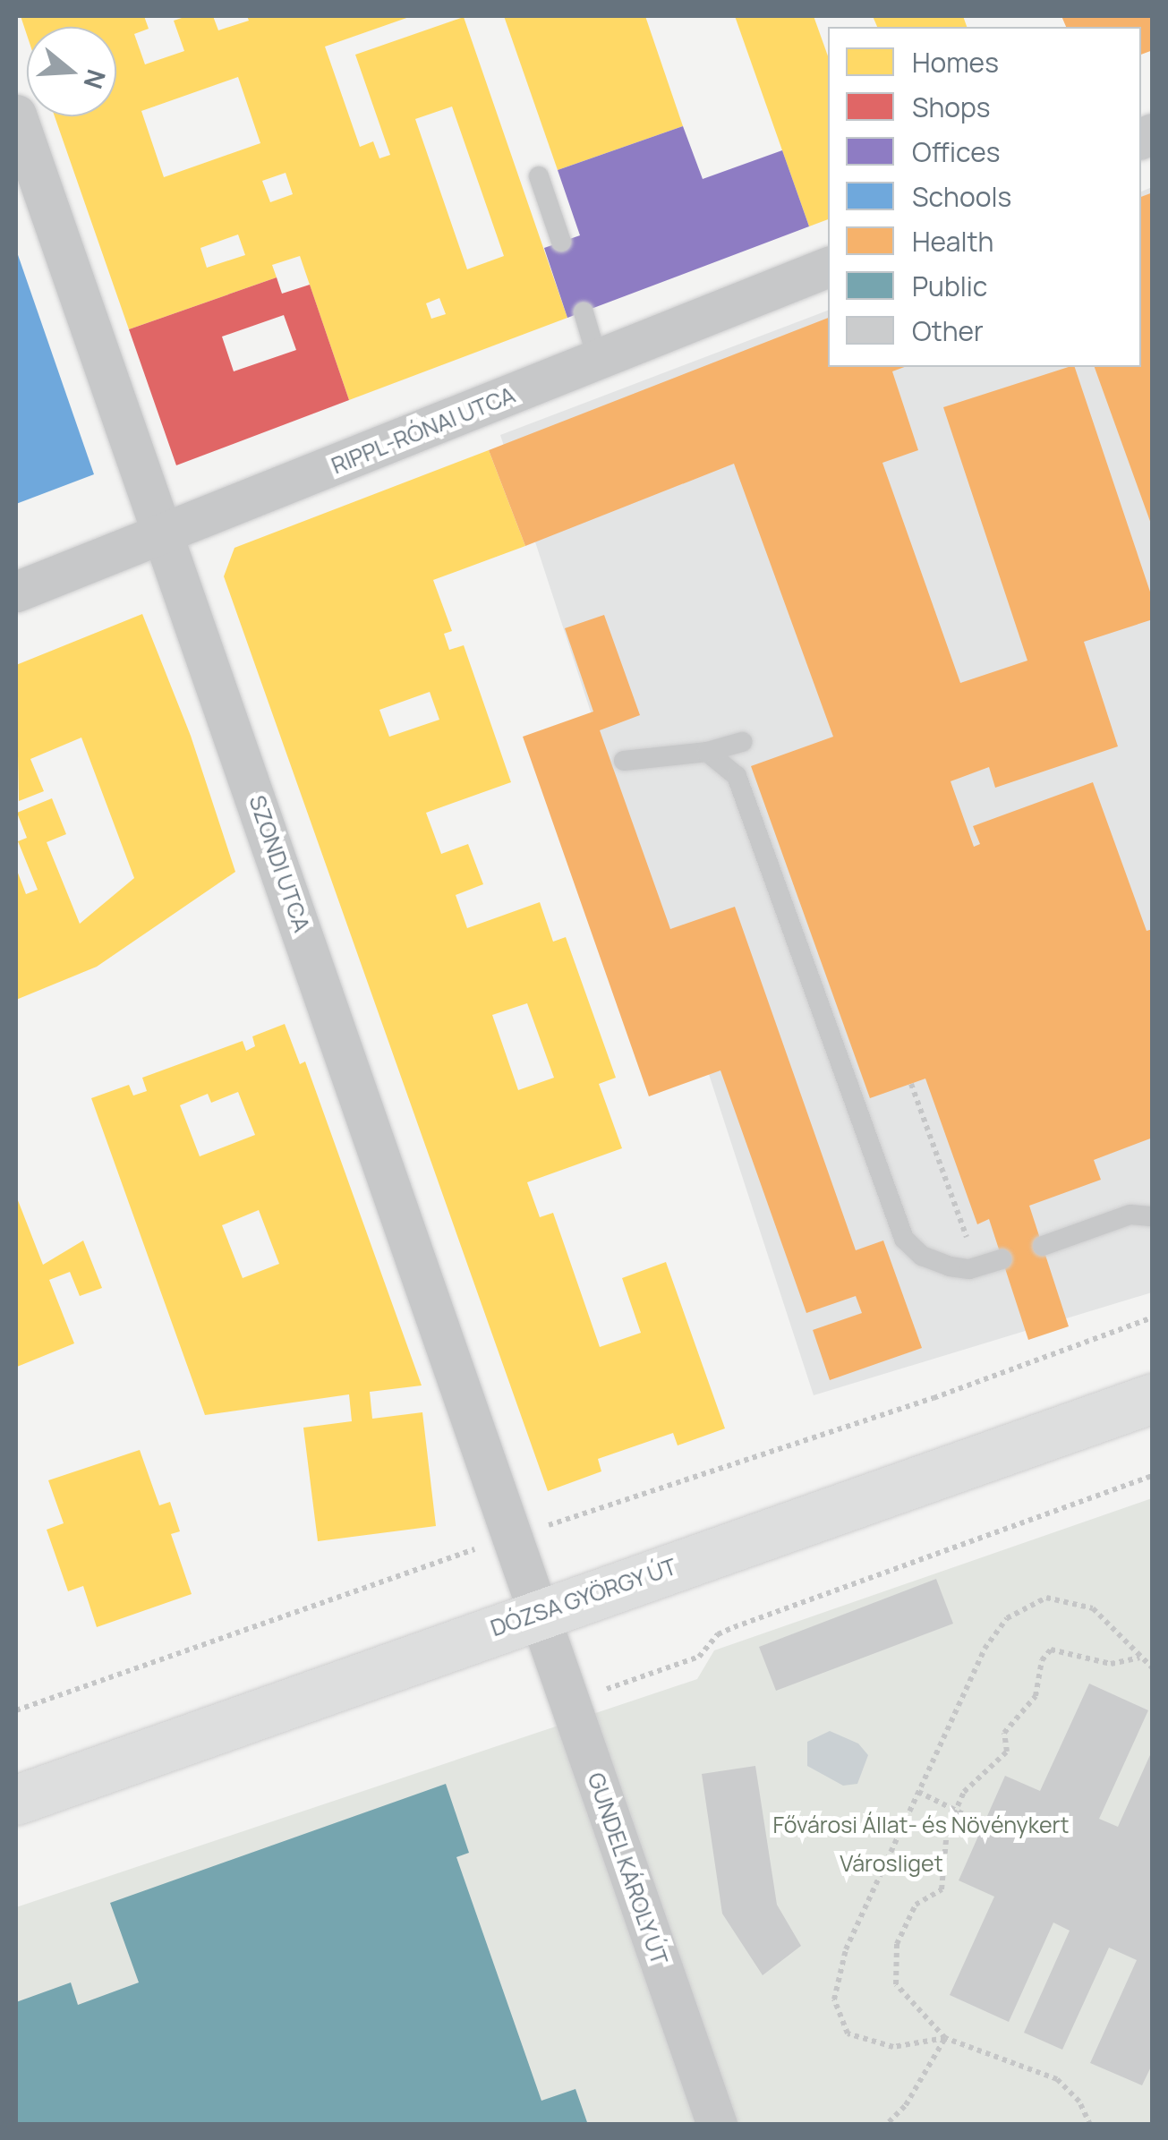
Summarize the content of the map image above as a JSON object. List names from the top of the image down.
{
  "streets": {
    "main road": ["DÓZSA GYÖRGY ÚT"],
    "street": ["RIPPL-RÓNAI UTCA", "SZONDI UTCA", "GUNDEL KÁROLY ÚT"]
  },
  "crossings": [
    ["RIPPL-RÓNAI UTCA", "SZONDI UTCA"],
    ["SZONDI UTCA", "DÓZSA GYÖRGY ÚT"],
    ["SZONDI UTCA", "GUNDEL KÁROLY ÚT"],
    ["DÓZSA GYÖRGY ÚT", "GUNDEL KÁROLY ÚT"]
  ],
  "parks": ["Fővárosi Állat- és Növénykert", "Városliget"],
  "legend": [
    "Homes",
    "Shops",
    "Offices",
    "Schools",
    "Health",
    "Public",
    "Other"
  ],
  "north": "right"
}
